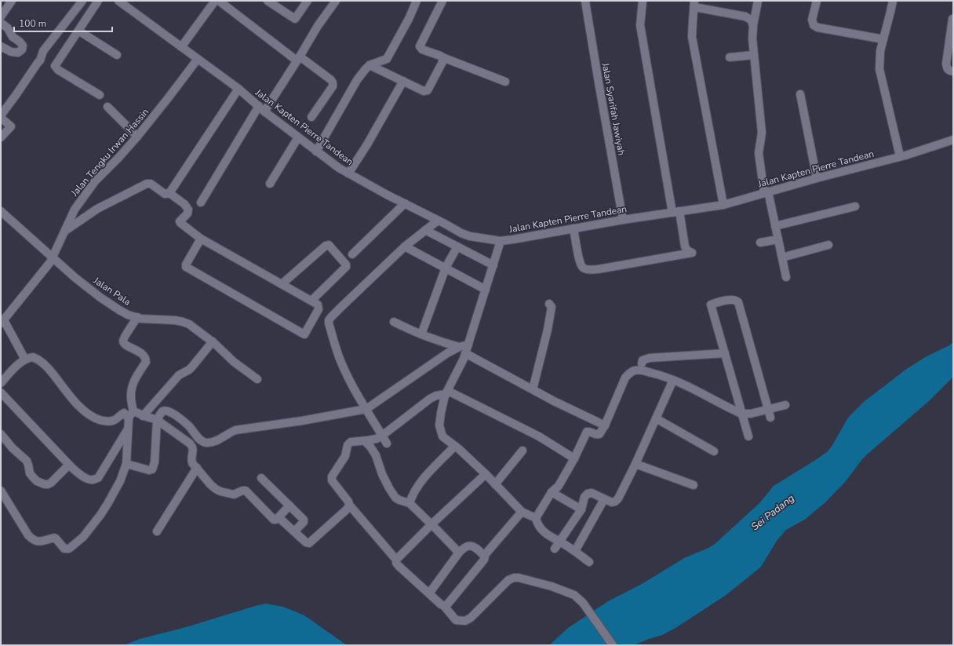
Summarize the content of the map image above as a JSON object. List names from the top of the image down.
{
  "streets": {
    "street": [
      "Jalan Syarifah Jawiyah",
      "Jalan Kapten Pierre Tandean",
      "Jalan Tengku Irwan Hassin",
      "Jalan Pala"
    ]
  },
  "crossings": [
    ["Jalan Syarifah Jawiyah", "Jalan Kapten Pierre Tandean"],
    ["Jalan Kapten Pierre Tandean", "Jalan Tengku Irwan Hassin"],
    ["Jalan Tengku Irwan Hassin", "Jalan Pala"]
  ],
  "water": ["Sei Padang"],
  "scale_bar": "100 m"
}
